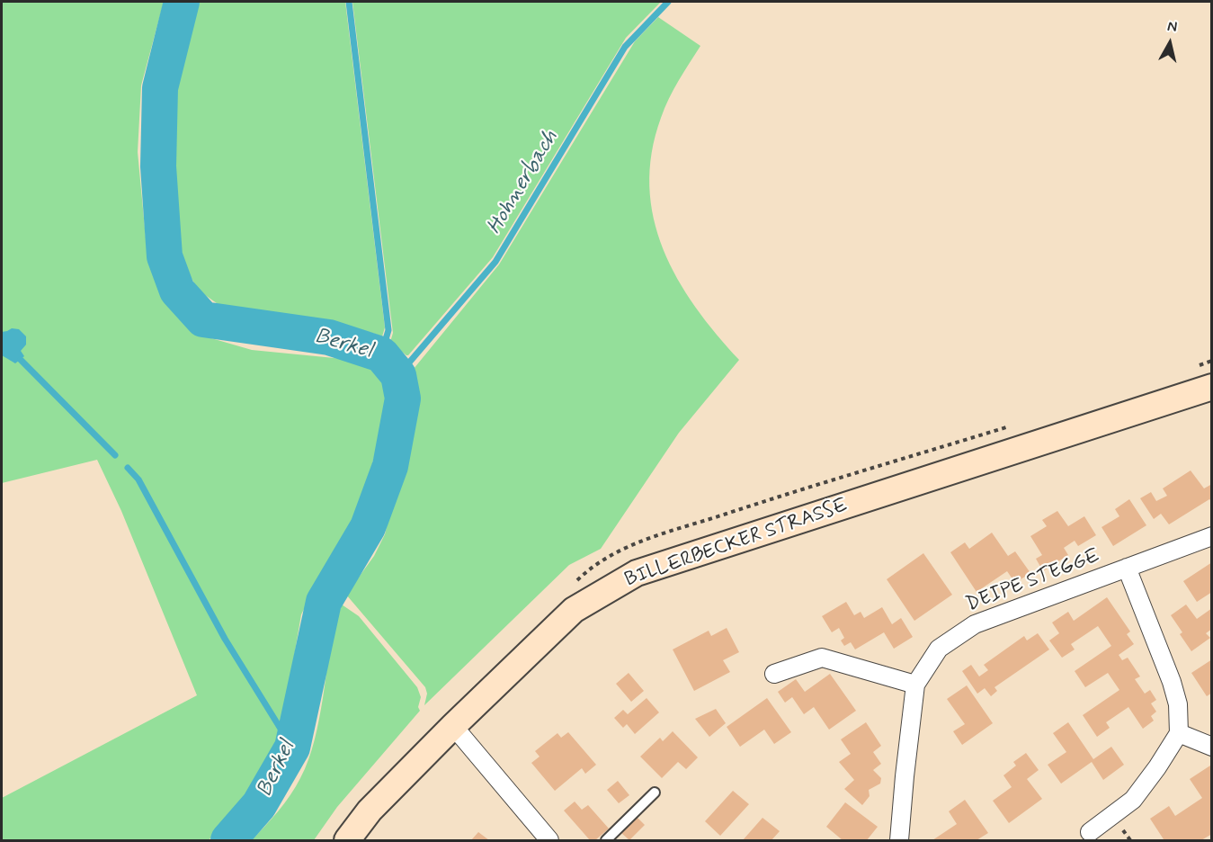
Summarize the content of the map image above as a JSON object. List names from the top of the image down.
{
  "streets": {
    "main road": ["BILLERBECKER STRASSE"],
    "street": ["DEIPE STEGGE"]
  },
  "water": ["Hohnerbach", "Berkel"],
  "north": "top"
}
